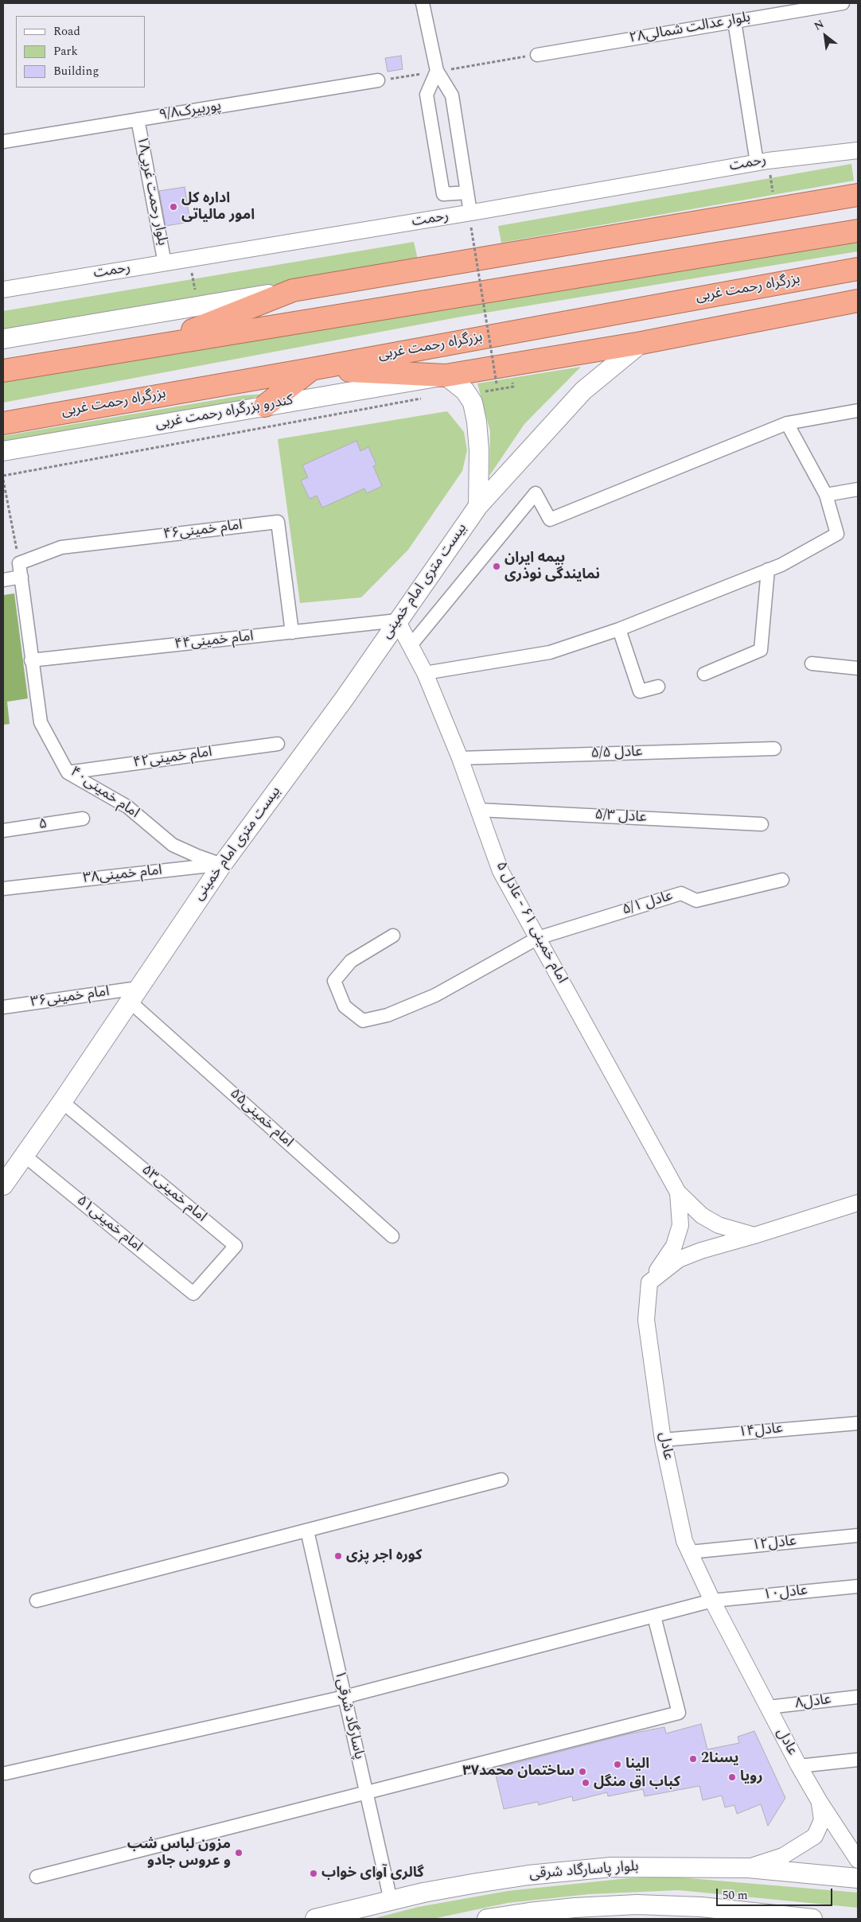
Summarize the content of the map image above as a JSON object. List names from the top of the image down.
{
  "streets": {
    "highway": ["بزرگراه رحمت غربی"],
    "main road": ["کندرو بزرگراه رحمت غربی", "بیست متری امام خمینی", "بلوار پاسارگاد شرقی"],
    "street": [
      "بلوار عدالت شمالی۲۸",
      "پوربیرک۹/۸",
      "رحمت",
      "بلوار رحمت غربی۱۸",
      "امام خمینی۴۶",
      "۴۴امام خمینی",
      "عادل ۵/۵",
      "امام خمینی۴۲",
      "امام خمینی۴۰",
      "عادل ۵/۳",
      "۵",
      "امام خمینی۳۸",
      "عادل ۵/۱",
      "امام خمینی ۶۱ - عادل ۵",
      "امام خمینی۳۶",
      "امام خمینی۵۵",
      "امام خمینی۵۳",
      "امام خمینی۵۱",
      "عادل۱۴",
      "عادل",
      "عادل۱۲",
      "عادل۱۰",
      "۸عادل",
      "پاسارگاد شرقی۱"
    ]
  },
  "crossings": [
    ["پوربیرک۹/۸", "بلوار رحمت غربی۱۸"],
    ["رحمت", "بلوار رحمت غربی۱۸"],
    ["امام خمینی۴۶", "۴۴امام خمینی"],
    ["امام خمینی۴۶", "امام خمینی۴۰"],
    ["بیست متری امام خمینی", "۴۴امام خمینی"],
    ["بیست متری امام خمینی", "امام خمینی۴۰"],
    ["بیست متری امام خمینی", "امام خمینی۳۸"],
    ["بیست متری امام خمینی", "امام خمینی ۶۱ - عادل ۵"],
    ["بیست متری امام خمینی", "امام خمینی۳۶"],
    ["بیست متری امام خمینی", "امام خمینی۵۵"],
    ["بیست متری امام خمینی", "امام خمینی۵۳"],
    ["بیست متری امام خمینی", "امام خمینی۵۱"],
    ["۴۴امام خمینی", "امام خمینی۴۰"],
    ["۴۴امام خمینی", "امام خمینی ۶۱ - عادل ۵"],
    ["عادل ۵/۵", "امام خمینی ۶۱ - عادل ۵"],
    ["امام خمینی۴۲", "امام خمینی۴۰"],
    ["امام خمینی۴۰", "امام خمینی۳۸"],
    ["عادل ۵/۳", "امام خمینی ۶۱ - عادل ۵"],
    ["عادل ۵/۱", "امام خمینی ۶۱ - عادل ۵"],
    ["امام خمینی ۶۱ - عادل ۵", "عادل"],
    ["امام خمینی۳۶", "امام خمینی۵۵"],
    ["امام خمینی۵۳", "امام خمینی۵۱"],
    ["عادل۱۴", "عادل"],
    ["عادل", "عادل۱۲"],
    ["عادل", "عادل۱۰"],
    ["عادل", "۸عادل"],
    ["عادل۱۰", "پاسارگاد شرقی۱"],
    ["پاسارگاد شرقی۱", "بلوار پاسارگاد شرقی"]
  ],
  "places": [
    "اداره کل امور مالیاتی",
    "بیمه ایران نمایندگی نوذری",
    "کوره اجر پزی",
    "یسنا2",
    "الینا",
    "ساختمان محمد۳۷",
    "رویا",
    "کباب اق منگل",
    "مزون لباس شب و عروس جادو",
    "گالری آوای خواب"
  ],
  "legend": ["Road", "Park", "Building"],
  "scale_bar": "50 m",
  "north": "top left"
}
